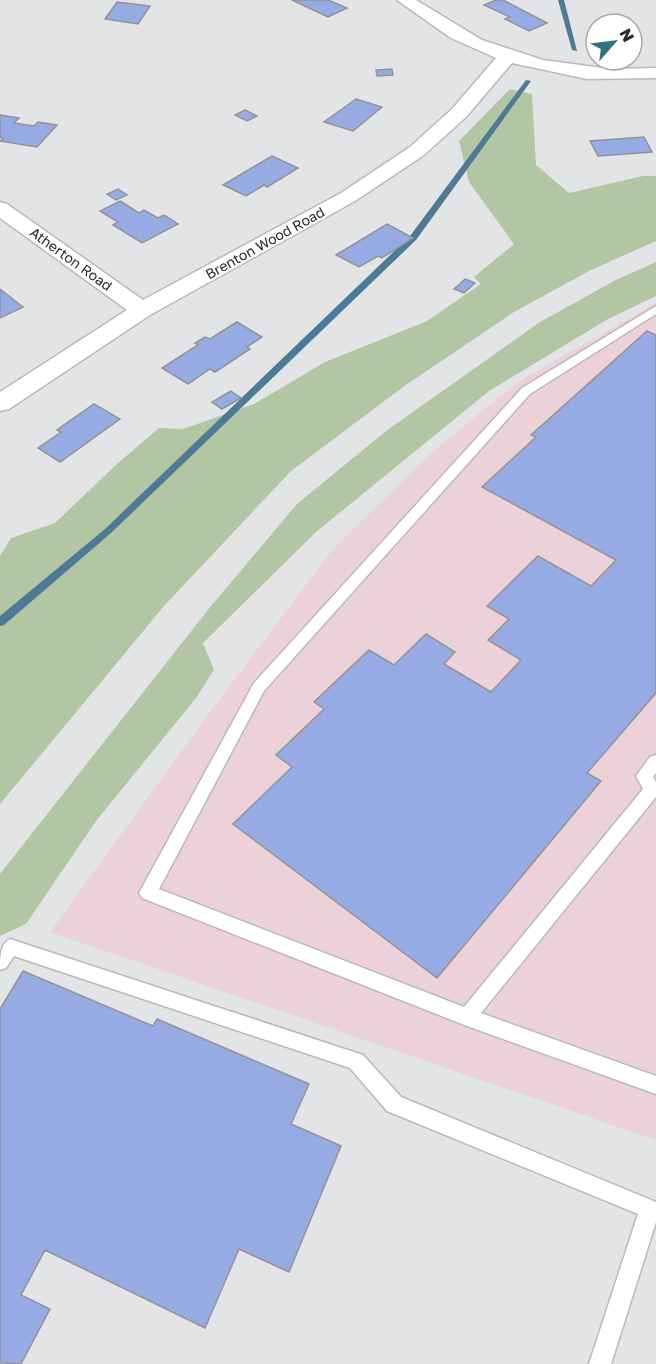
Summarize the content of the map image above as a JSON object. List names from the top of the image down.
{
  "streets": {
    "street": ["Brenton Wood Road", "Atherton Road"]
  },
  "crossings": [
    ["Brenton Wood Road", "Atherton Road"]
  ],
  "north": "top right"
}
